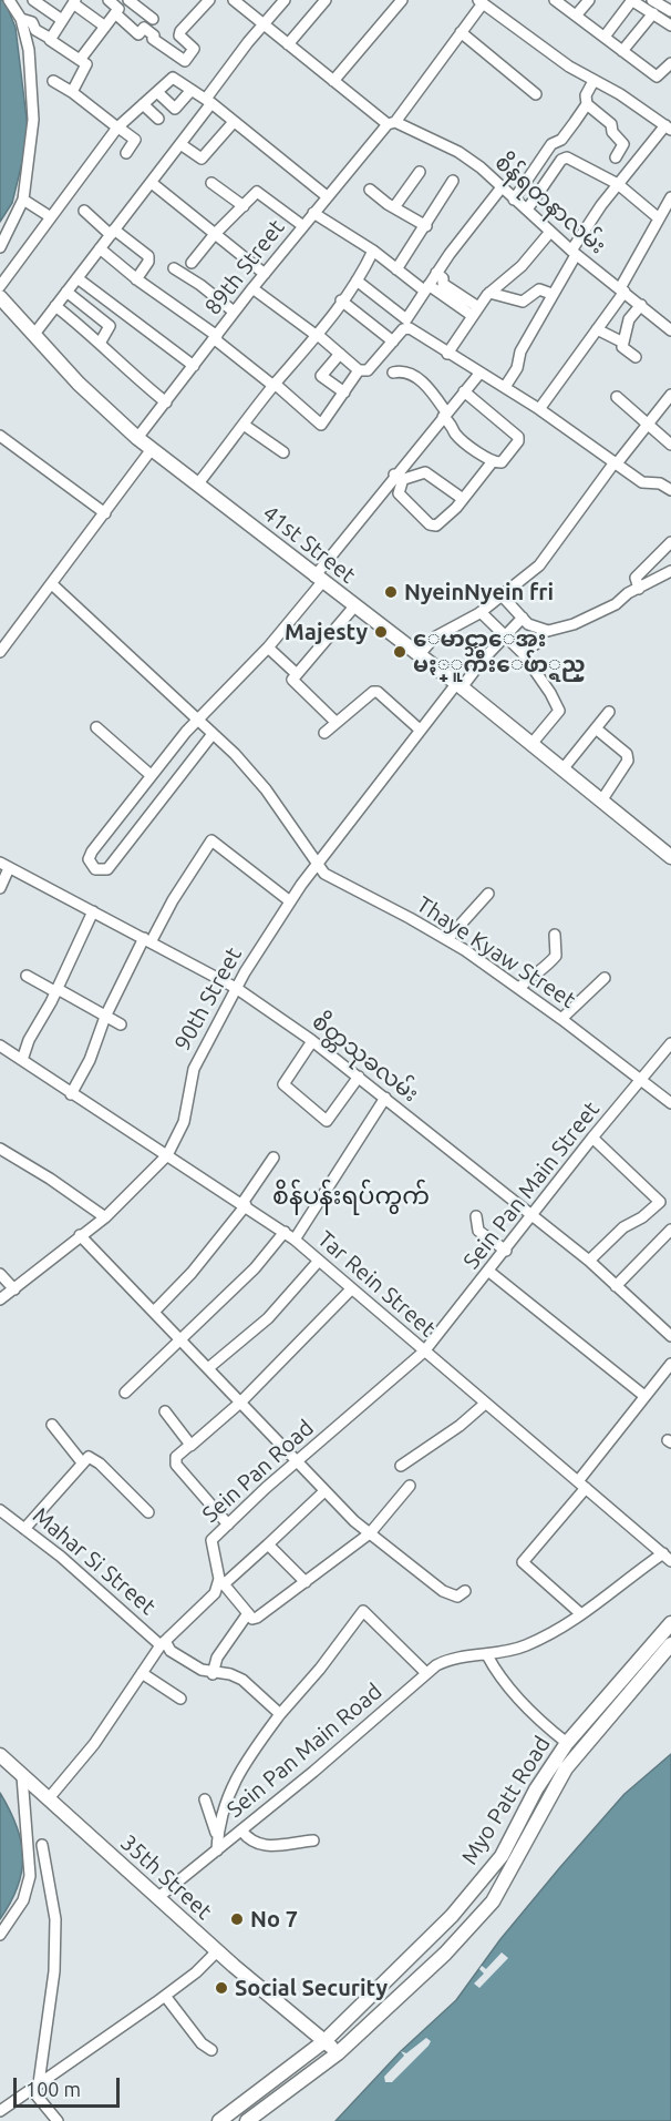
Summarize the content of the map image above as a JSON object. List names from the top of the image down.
{
  "streets": {
    "main road": ["41st Street", "Myo Patt Road", "35th Street"],
    "street": [
      "စိန်ရတနာလမ်း",
      "89th Street",
      "Thaye Kyaw Street",
      "90th Street",
      "စိတ္တသုခလမ်း",
      "Sein Pan Main Street",
      "Tar Rein Street",
      "Sein Pan Road",
      "Mahar Si Street",
      "Sein Pan Main Road"
    ]
  },
  "crossings": [
    ["စိန်ရတနာလမ်း", "89th Street"],
    ["89th Street", "41st Street"],
    ["41st Street", "90th Street"],
    ["Thaye Kyaw Street", "90th Street"],
    ["Thaye Kyaw Street", "Sein Pan Main Street"],
    ["90th Street", "စိတ္တသုခလမ်း"],
    ["90th Street", "Tar Rein Street"],
    ["စိတ္တသုခလမ်း", "Sein Pan Main Street"],
    ["Sein Pan Main Street", "Tar Rein Street"],
    ["Sein Pan Main Street", "Sein Pan Road"],
    ["Tar Rein Street", "Sein Pan Road"],
    ["Tar Rein Street", "Sein Pan Main Road"],
    ["Sein Pan Main Road", "35th Street"],
    ["Myo Patt Road", "35th Street"]
  ],
  "districts": ["စိန်ပန်းရပ်ကွက်"],
  "places": [
    "NyeinNyein fri",
    "Majesty",
    "ေမာင္သာေအး မႏ္ူက်ီးေဖ်ာ္ရည္",
    "No 7",
    "Social Security"
  ],
  "scale_bar": "100 m"
}
